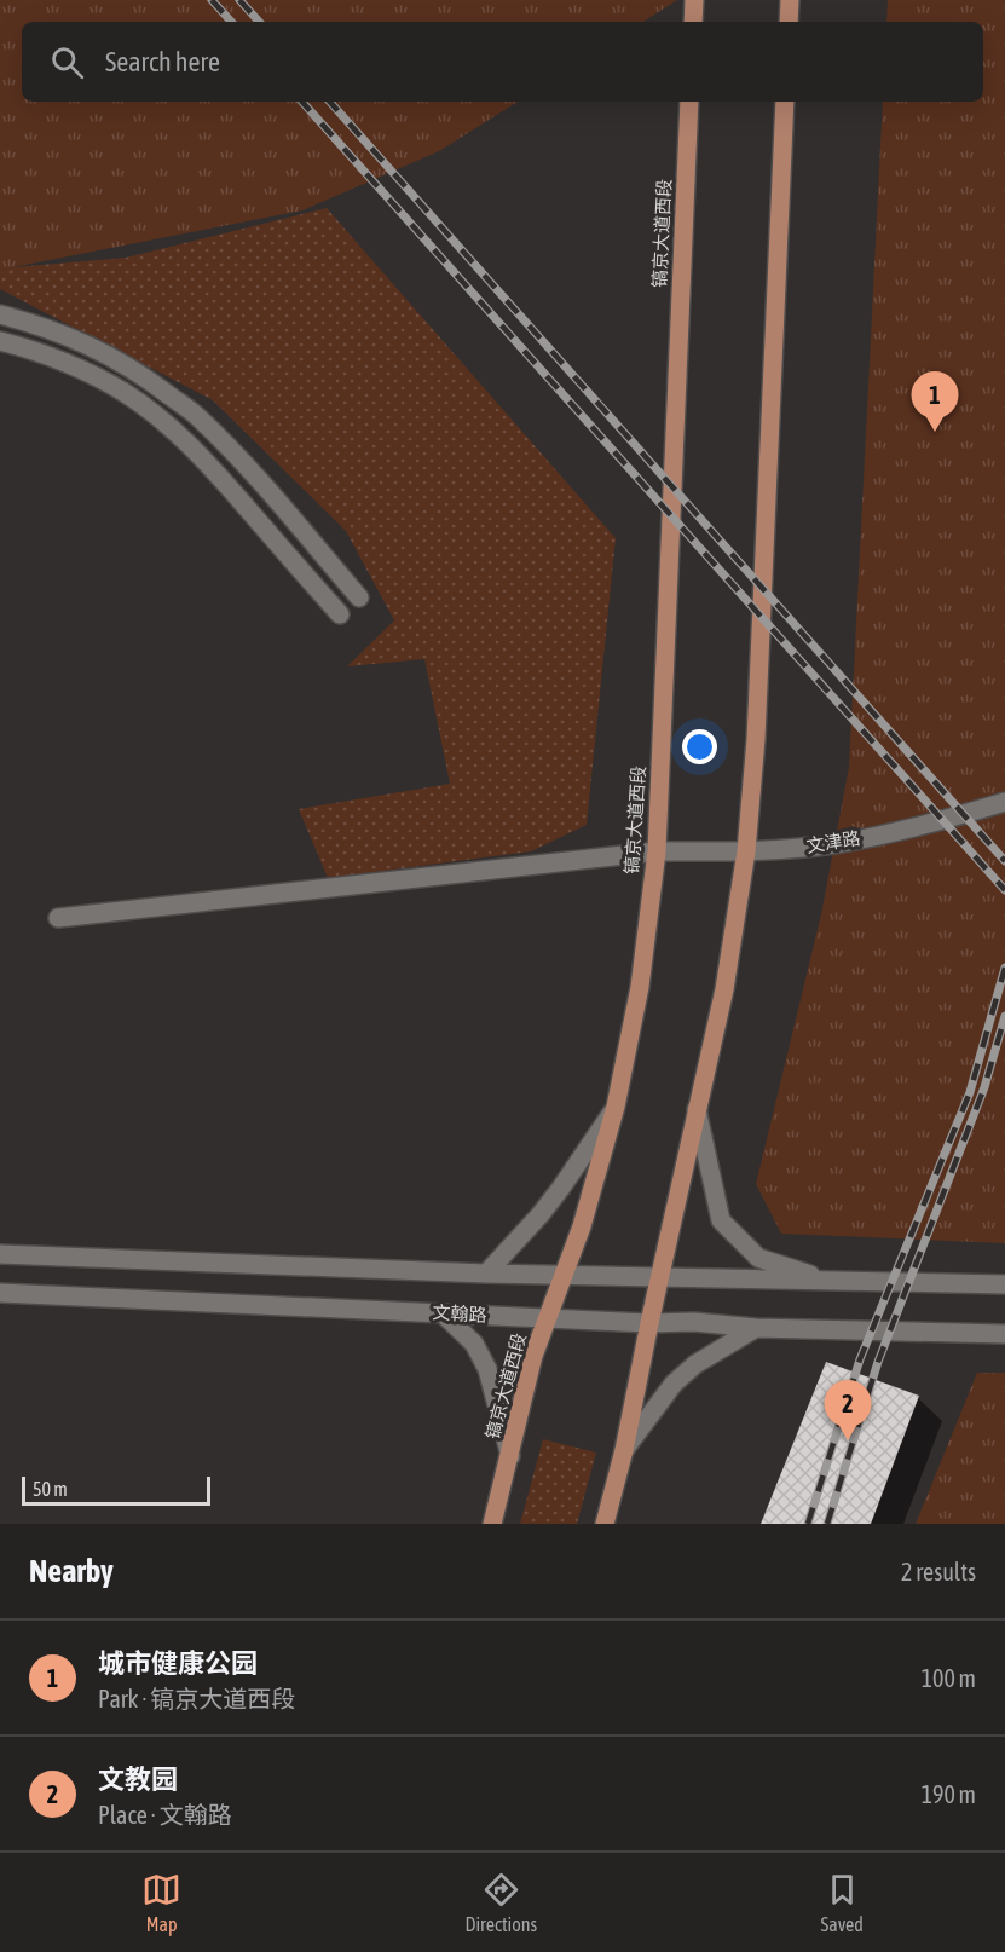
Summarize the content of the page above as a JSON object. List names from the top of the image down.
{
  "streets": {
    "main road": ["镐京大道西段"],
    "street": ["文津路", "文翰路"]
  },
  "crossings": [
    ["镐京大道西段", "文津路"],
    ["镐京大道西段", "文翰路"]
  ],
  "scale_bar": "50 m",
  "page": {
    "search": "Search here",
    "pins": ["1", "2"],
    "scale": "50 m",
    "heading": ["Nearby", "2 results"],
    "list": [
      {
        "mark": "1",
        "name": "城市健康公园",
        "note": "Park · 镐京大道西段",
        "value": "100 m"
      },
      {
        "mark": "2",
        "name": "文教园",
        "note": "Place · 文翰路",
        "value": "190 m"
      }
    ],
    "nav": ["Map", "Directions", "Saved"]
  }
}
